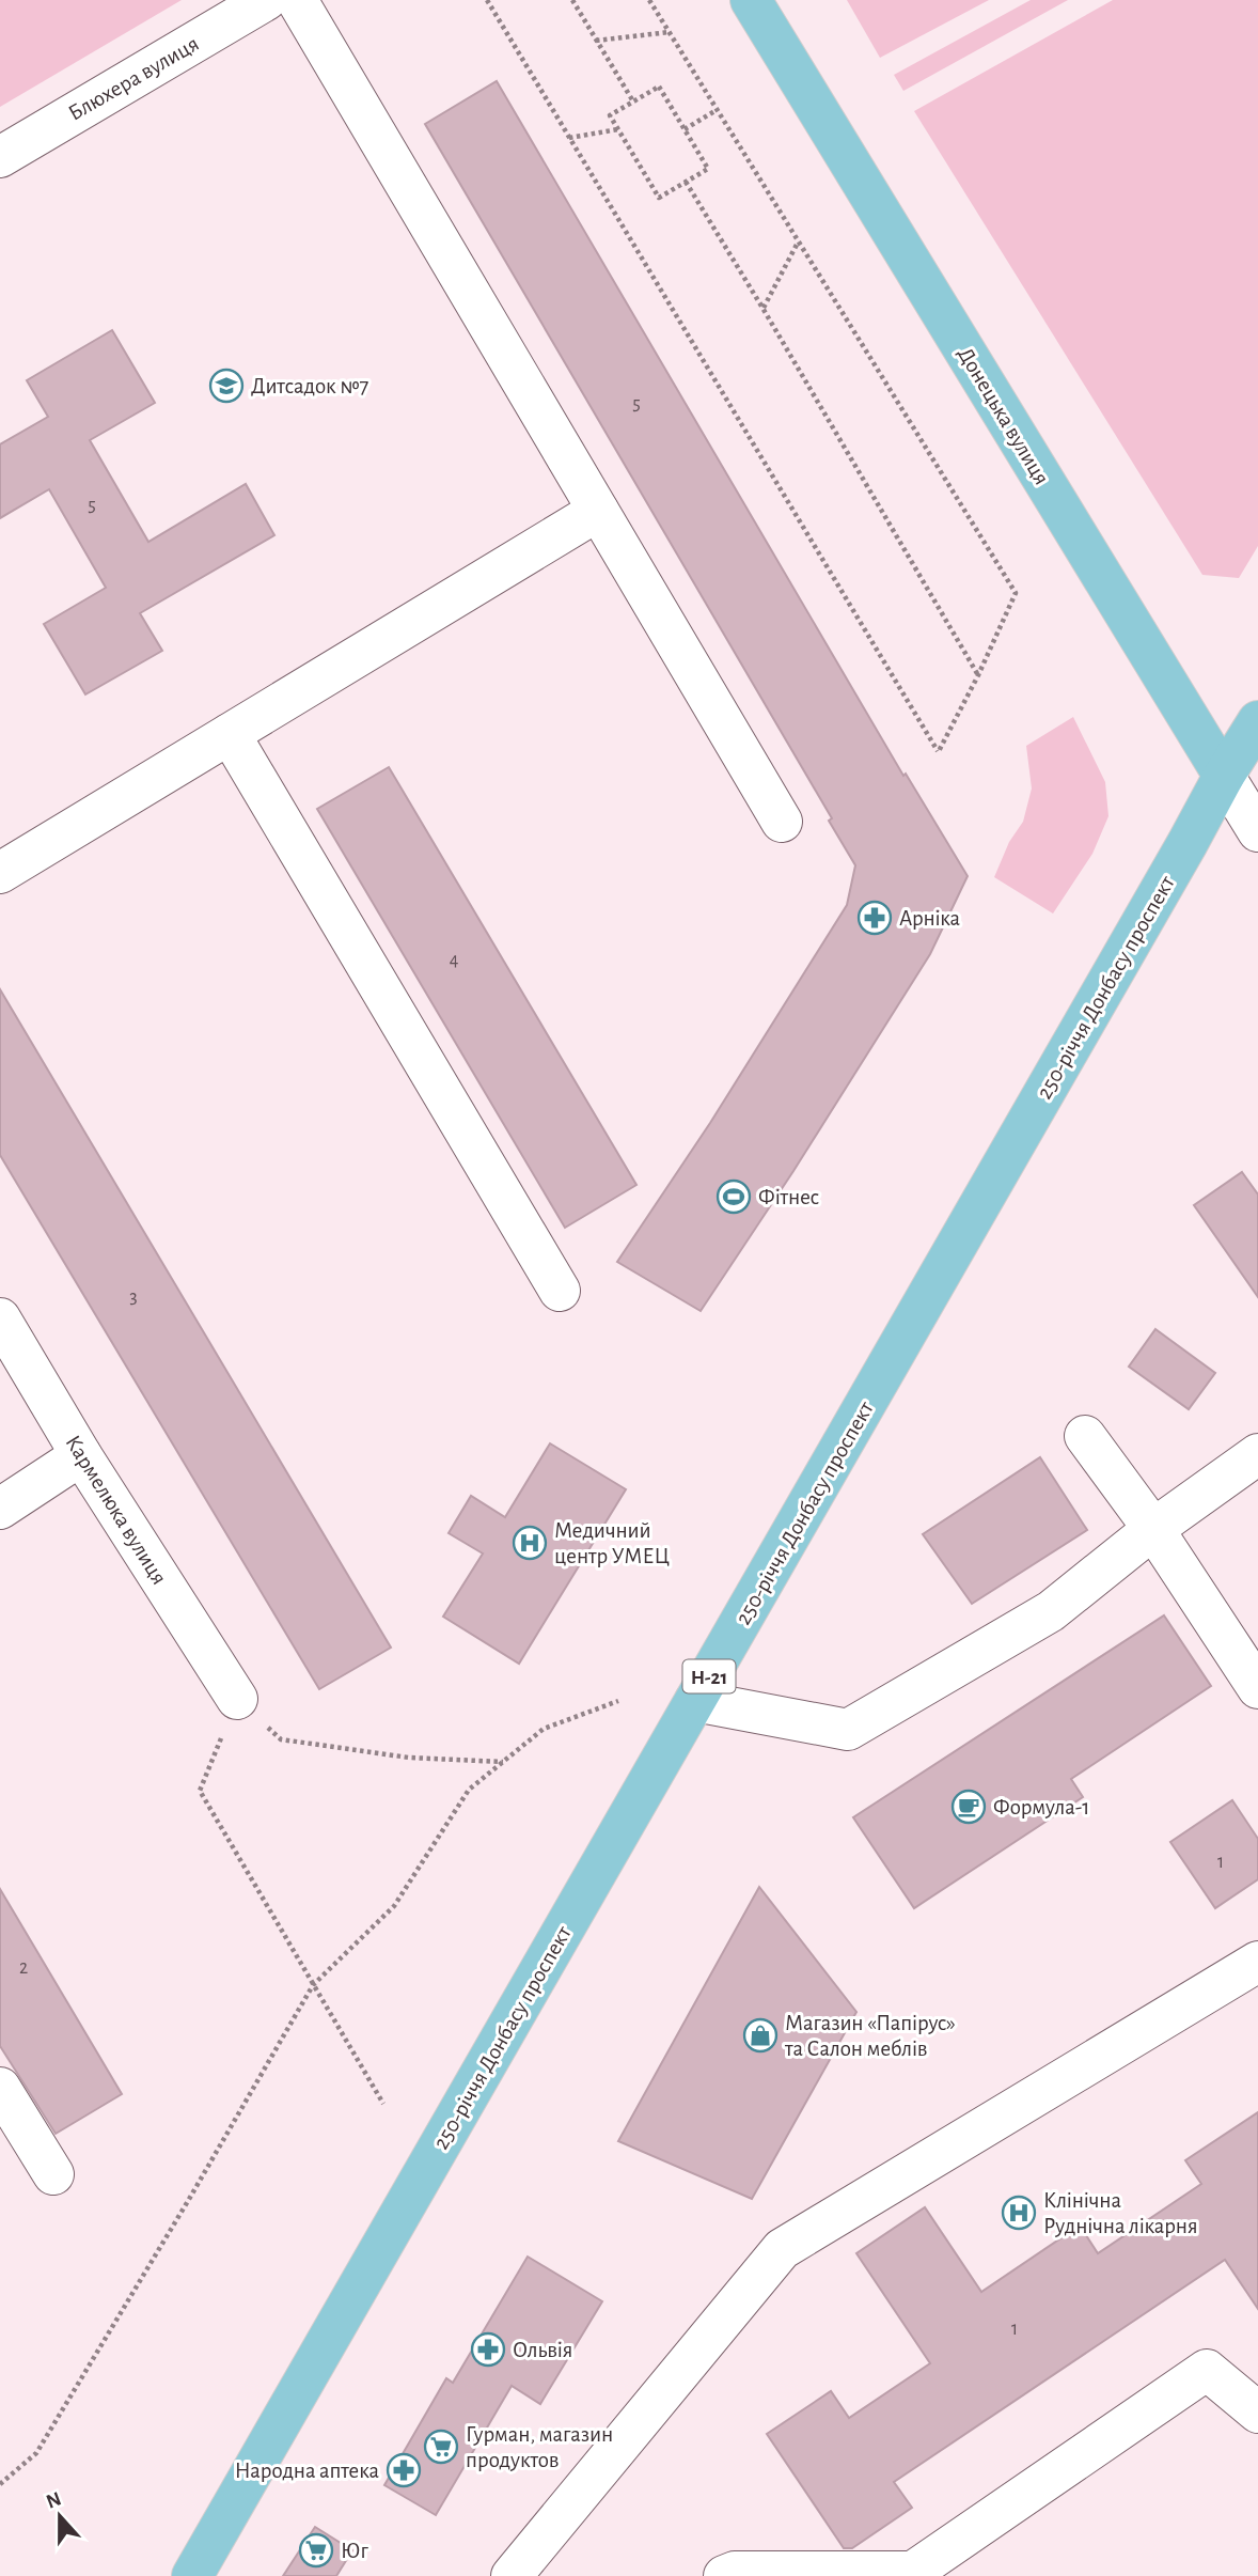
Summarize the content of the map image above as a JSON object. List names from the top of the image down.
{
  "streets": {
    "main road": ["Донецька вулиця", "250-річчя Донбасу проспект", "Н-21"],
    "street": ["Блюхера вулиця", "Кармелюка вулиця"]
  },
  "crossings": [
    ["Донецька вулиця", "250-річчя Донбасу проспект"]
  ],
  "places": {
    "school or university": ["Дитсадок №7"],
    "pharmacy": ["Арніка", "Ольвія", "Народна аптека"],
    "sports": ["Фітнес"],
    "hospital": ["Медичний центр УМЕЦ", "Клінічна Руднічна лікарня"],
    "cafe": ["Формула-1"],
    "shop": ["Магазин «Папірус» та Салон меблів"],
    "supermarket": ["Гурман, магазин продуктов", "Юг"]
  },
  "house_numbers": [
    "5",
    "5",
    "4",
    "3",
    "1",
    "2",
    "1"
  ],
  "north": "top"
}
